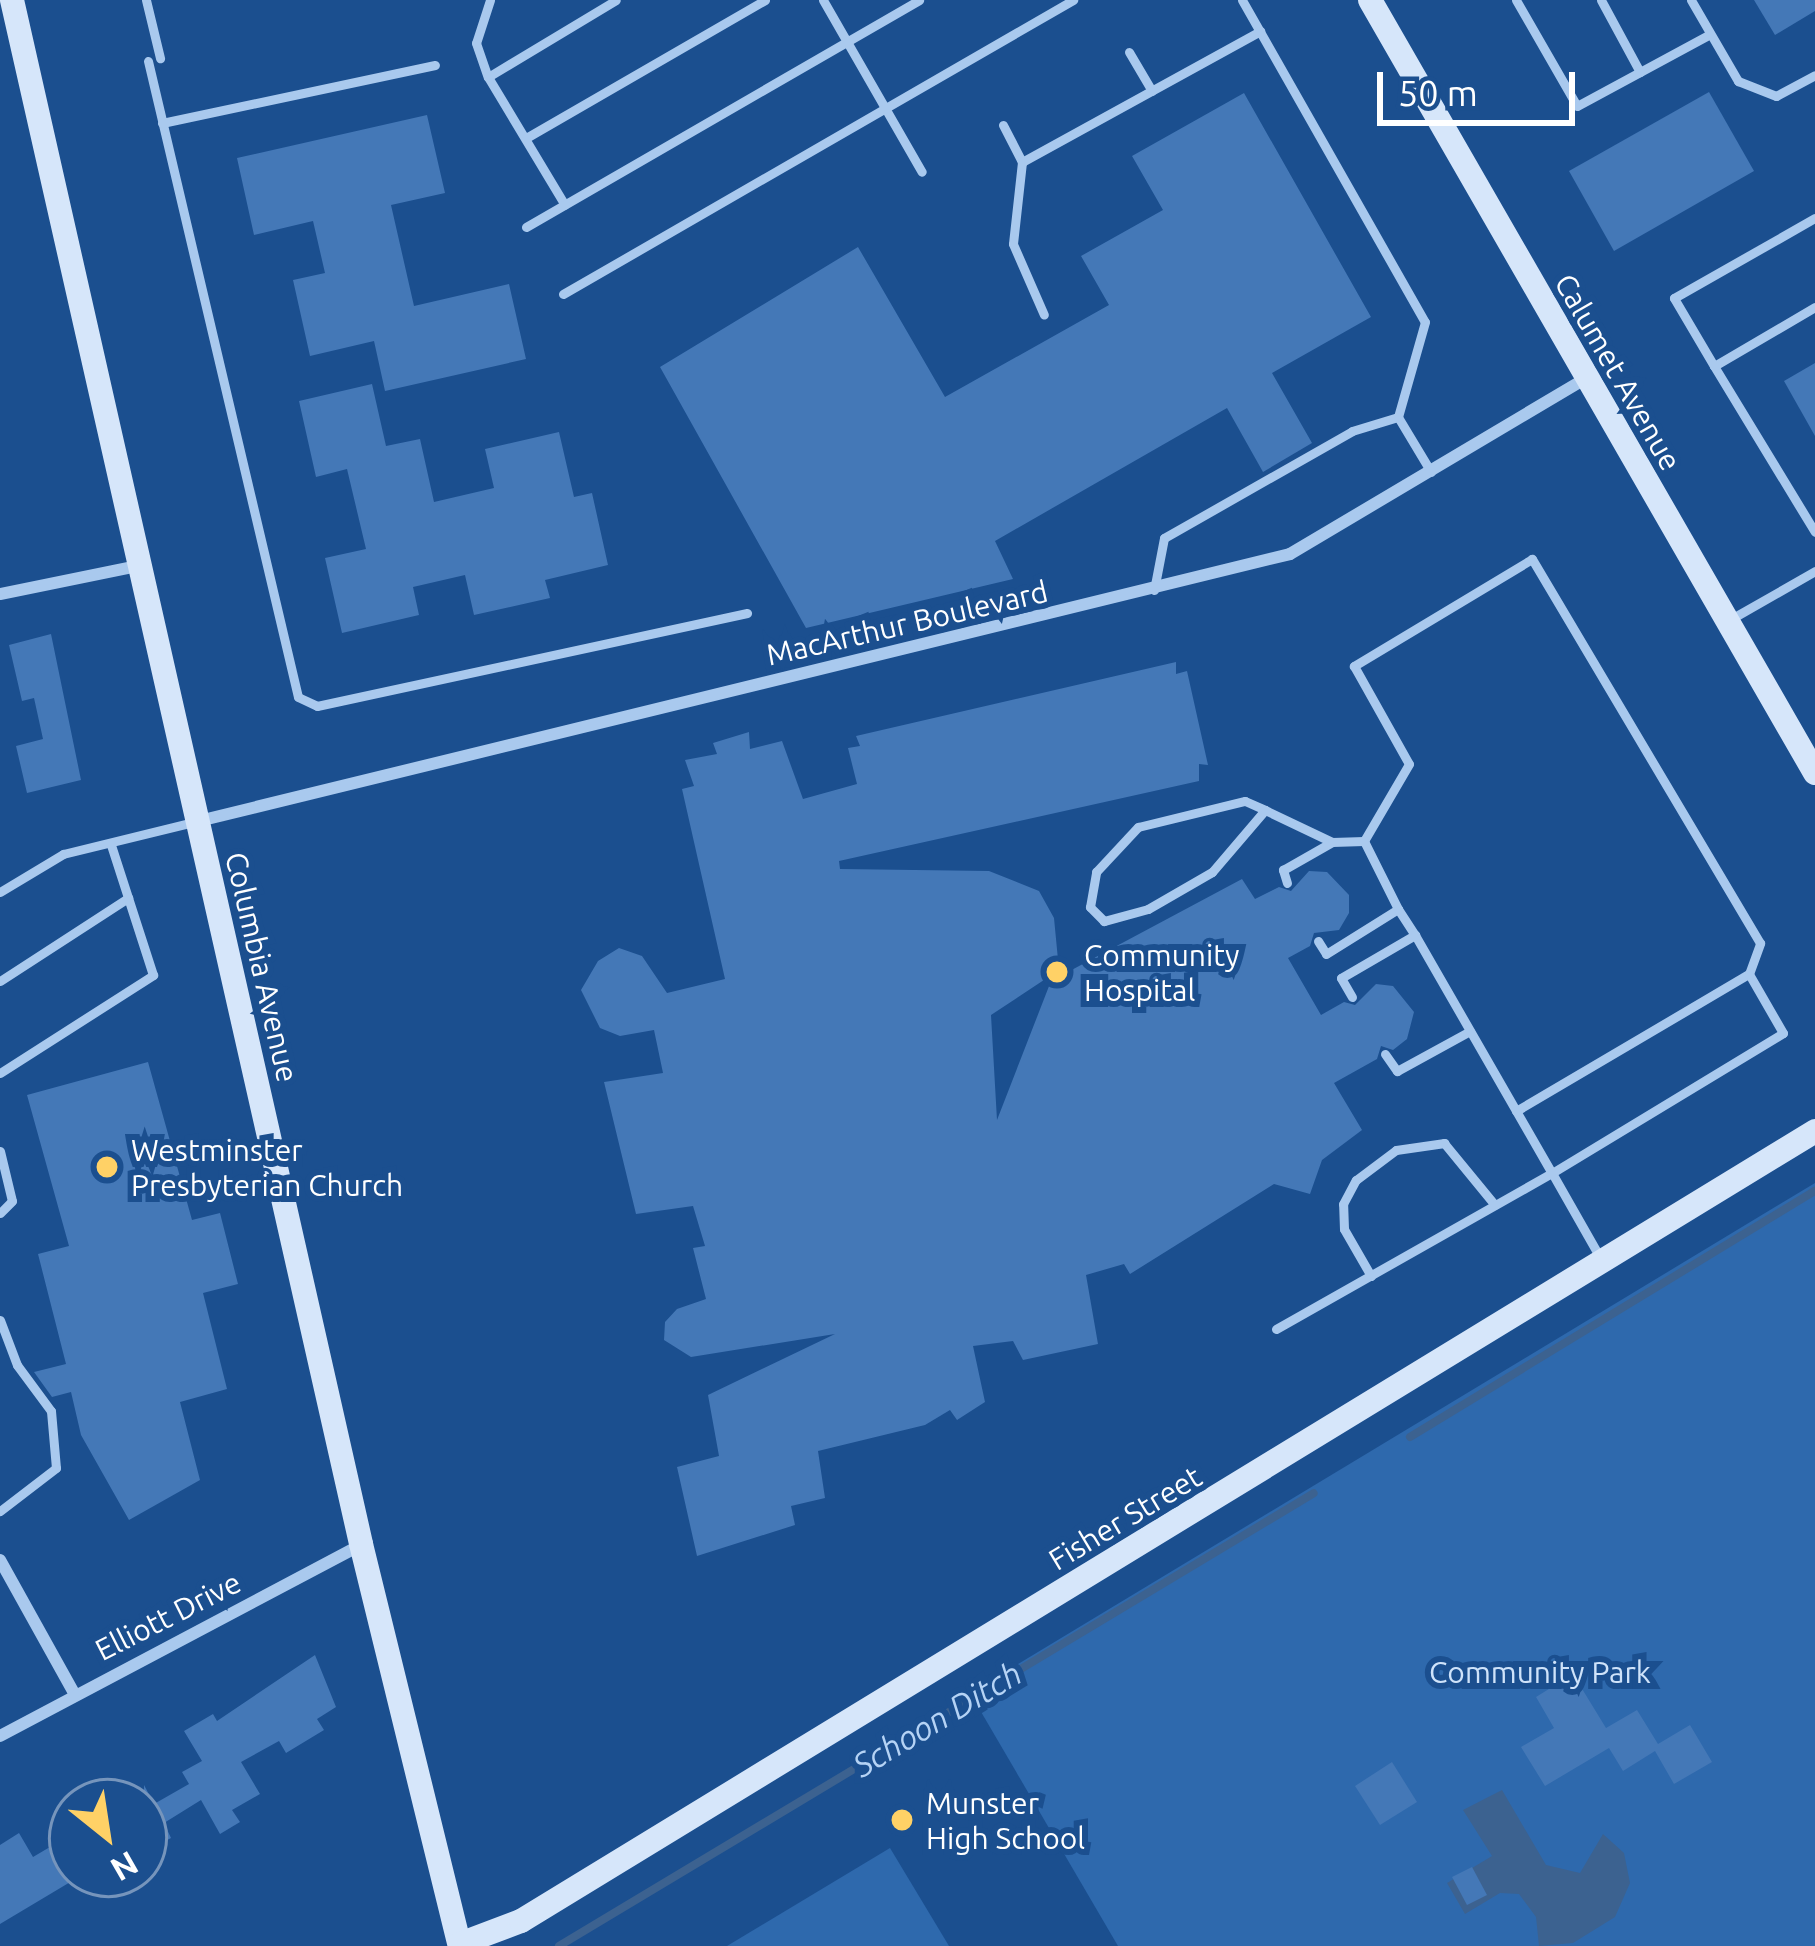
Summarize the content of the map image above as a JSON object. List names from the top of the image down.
{
  "streets": {
    "street": [
      "Calumet Avenue",
      "MacArthur Boulevard",
      "Columbia Avenue",
      "Fisher Street",
      "Elliott Drive"
    ]
  },
  "crossings": [
    ["Calumet Avenue", "MacArthur Boulevard"],
    ["MacArthur Boulevard", "Columbia Avenue"],
    ["Columbia Avenue", "Fisher Street"],
    ["Columbia Avenue", "Elliott Drive"]
  ],
  "water": ["Schoon Ditch"],
  "parks": ["Community Park"],
  "places": ["Community Hospital", "Westminster Presbyterian Church", "Munster High School"],
  "scale_bar": "50 m",
  "north": "bottom right"
}
